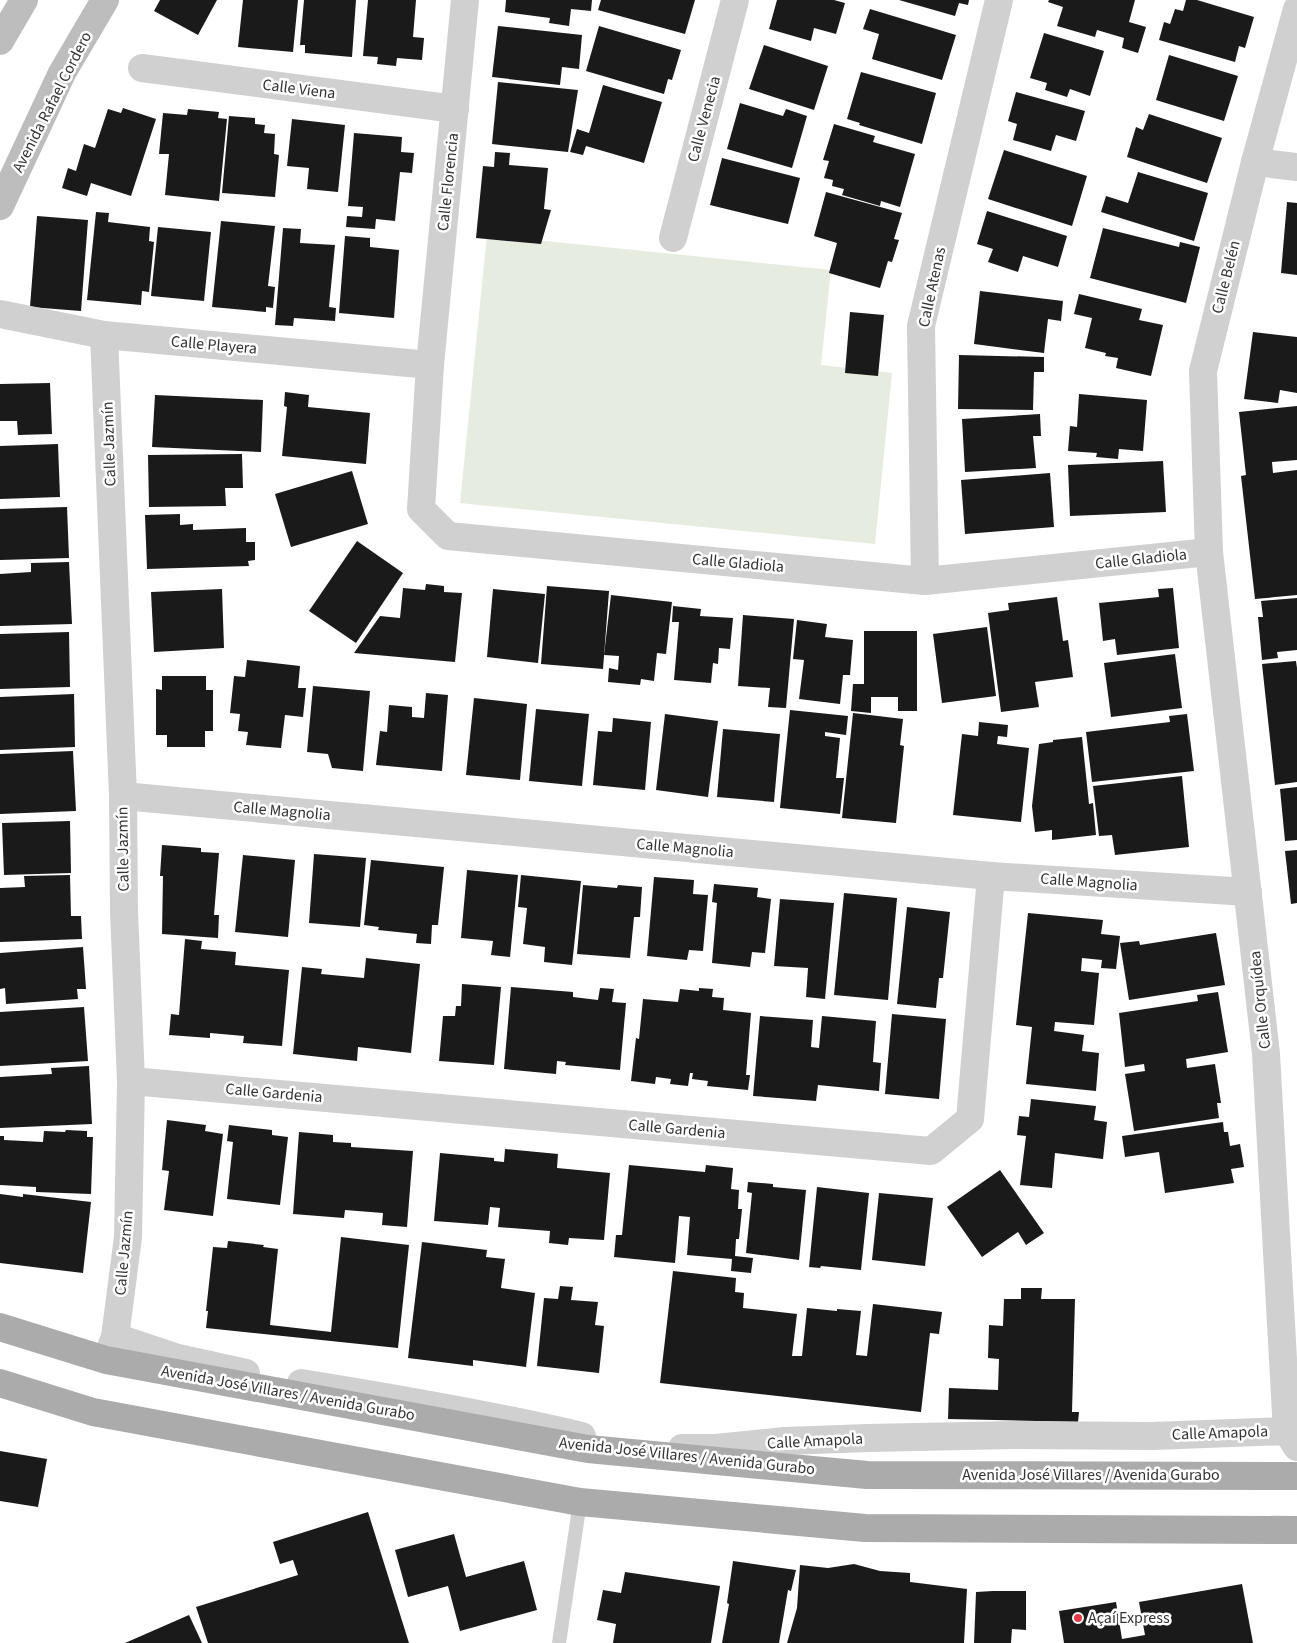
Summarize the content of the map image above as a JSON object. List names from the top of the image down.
{
  "streets": {
    "main road": ["Avenida Rafael Cordero", "Avenida José Villares / Avenida Gurabo"],
    "street": [
      "Calle Viena",
      "Calle Venecia",
      "Calle Florencia",
      "Calle Belén",
      "Calle Atenas",
      "Calle Playera",
      "Calle Jazmín",
      "Calle Gladiola",
      "Calle Magnolia",
      "Calle Orquídea",
      "Calle Gardenia",
      "Calle Amapola"
    ]
  },
  "crossings": [
    ["Calle Viena", "Calle Florencia"],
    ["Calle Florencia", "Calle Playera"],
    ["Calle Florencia", "Calle Gladiola"],
    ["Calle Belén", "Calle Gladiola"],
    ["Calle Belén", "Calle Orquídea"],
    ["Calle Atenas", "Calle Gladiola"],
    ["Calle Playera", "Calle Jazmín"],
    ["Calle Playera", "Calle Gladiola"],
    ["Calle Jazmín", "Calle Magnolia"],
    ["Calle Jazmín", "Calle Gardenia"],
    ["Calle Jazmín", "Avenida José Villares / Avenida Gurabo"],
    ["Calle Jazmín", "Calle Amapola"],
    ["Calle Gladiola", "Calle Orquídea"],
    ["Calle Magnolia", "Calle Orquídea"],
    ["Calle Magnolia", "Calle Gardenia"],
    ["Calle Orquídea", "Calle Amapola"],
    ["Avenida José Villares / Avenida Gurabo", "Calle Amapola"]
  ],
  "places": ["Açaí Express"]
}
